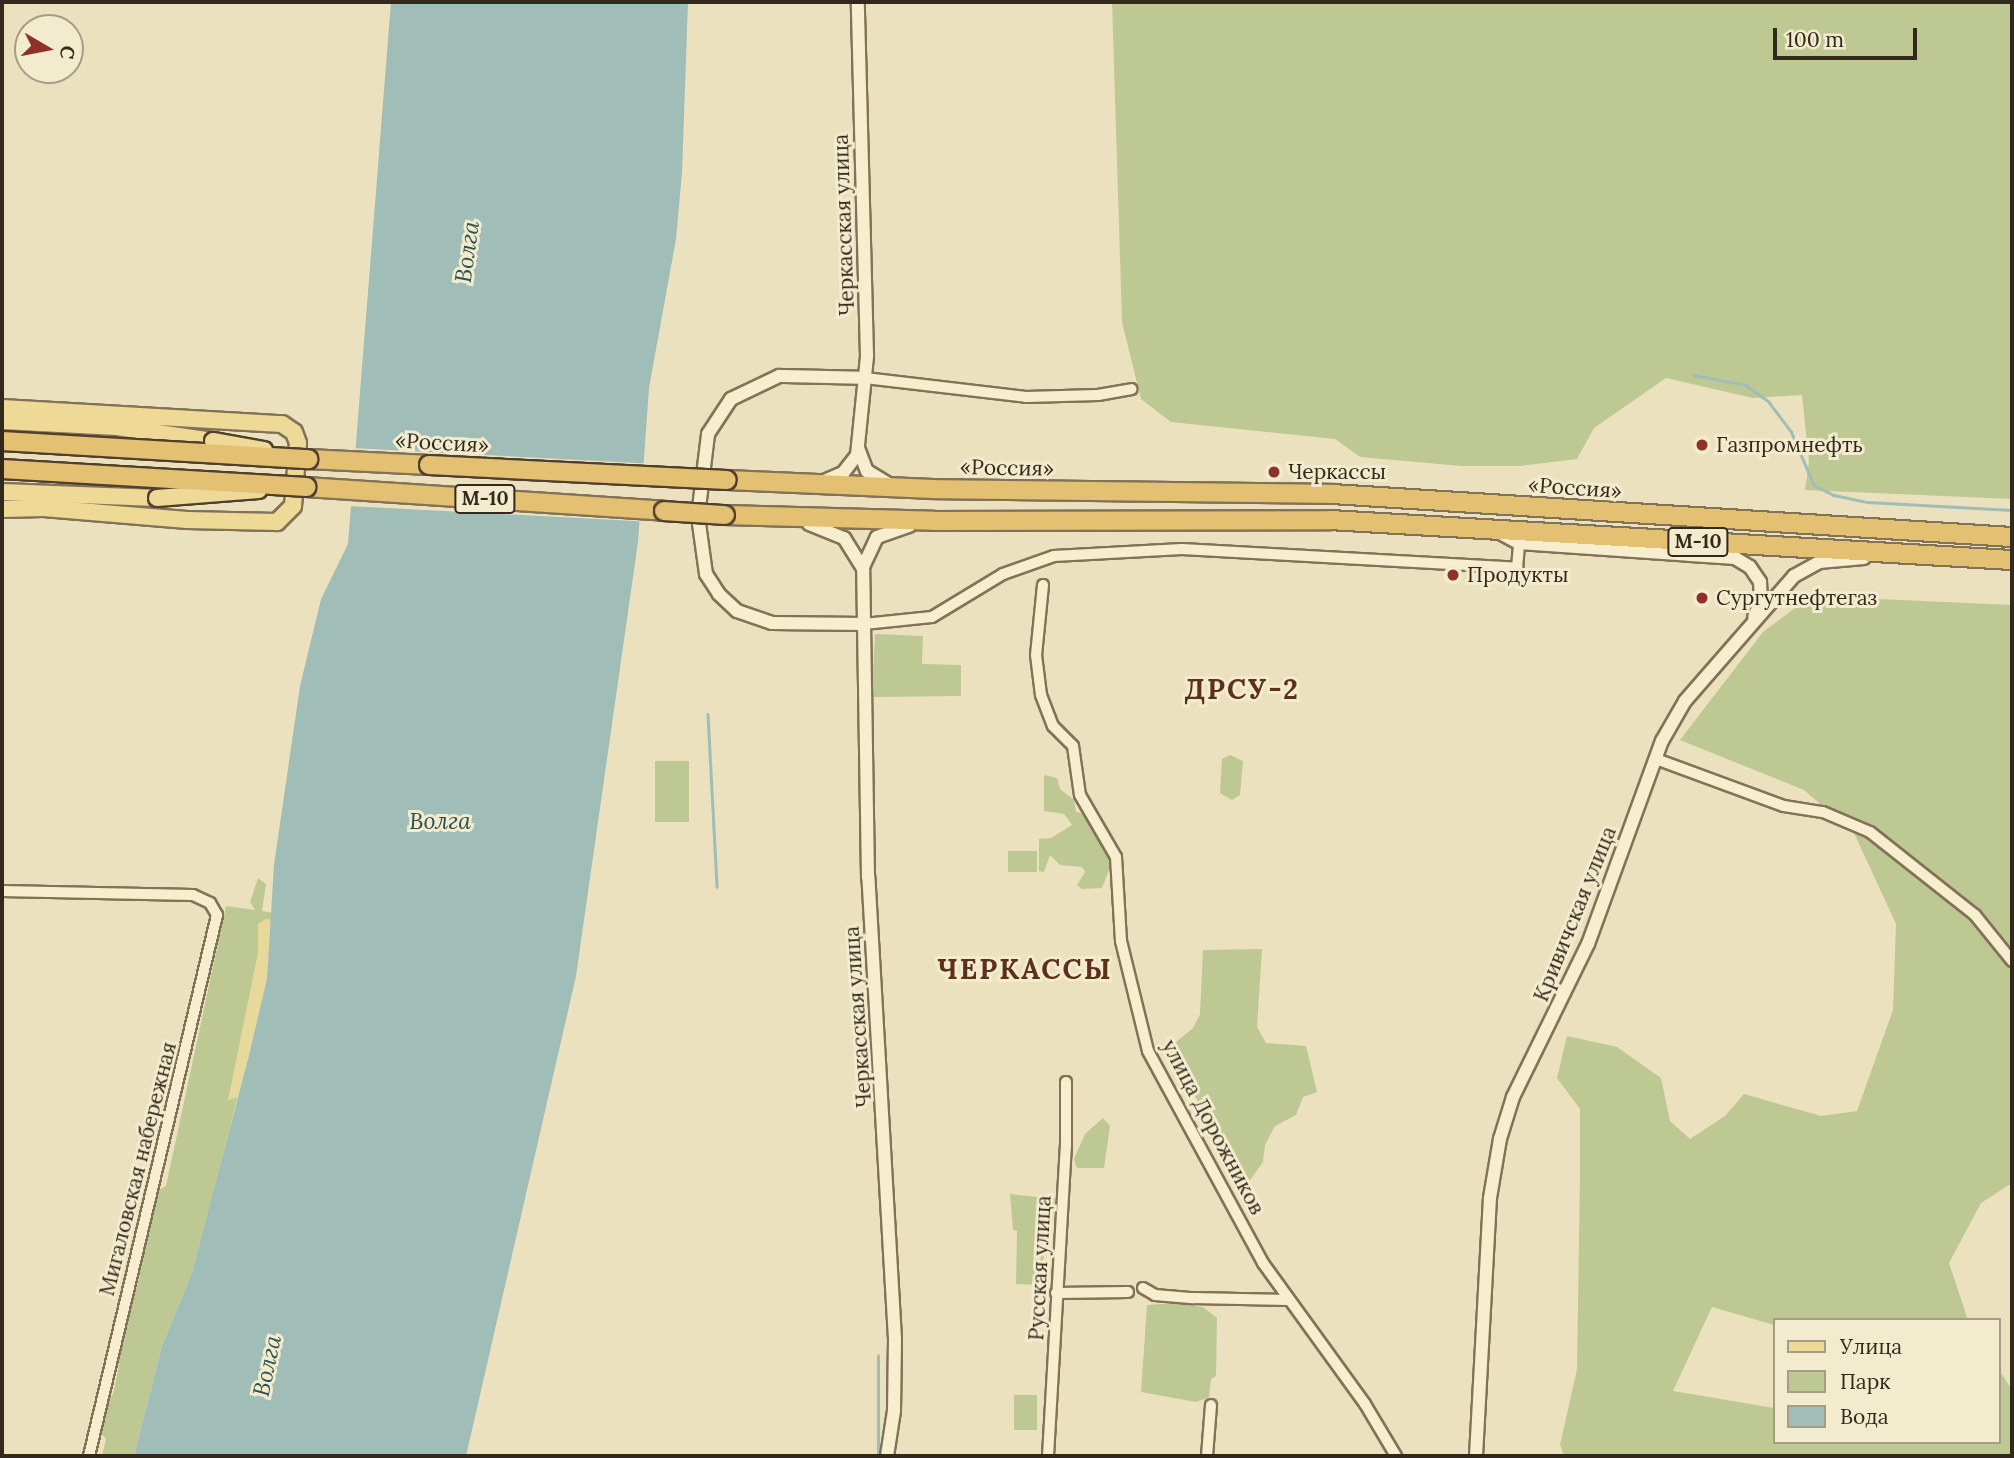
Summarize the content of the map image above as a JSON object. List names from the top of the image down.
{
  "streets": {
    "highway": ["«Россия»", "М-10"],
    "street": [
      "Черкасская улица",
      "Кривичская улица",
      "улица Дорожников",
      "Мигаловская набережная",
      "Русская улица"
    ]
  },
  "crossings": [
    ["Черкасская улица", "«Россия»"],
    ["Черкасская улица", "М-10"],
    ["М-10", "Кривичская улица"]
  ],
  "districts": ["ДРСУ-2", "ЧЕРКАССЫ"],
  "water": ["Волга"],
  "places": [
    "Газпромнефть",
    "Черкассы",
    "Продукты",
    "Сургутнефтегаз"
  ],
  "legend": ["Улица", "Парк", "Вода"],
  "scale_bar": "100 m",
  "north": "right"
}
